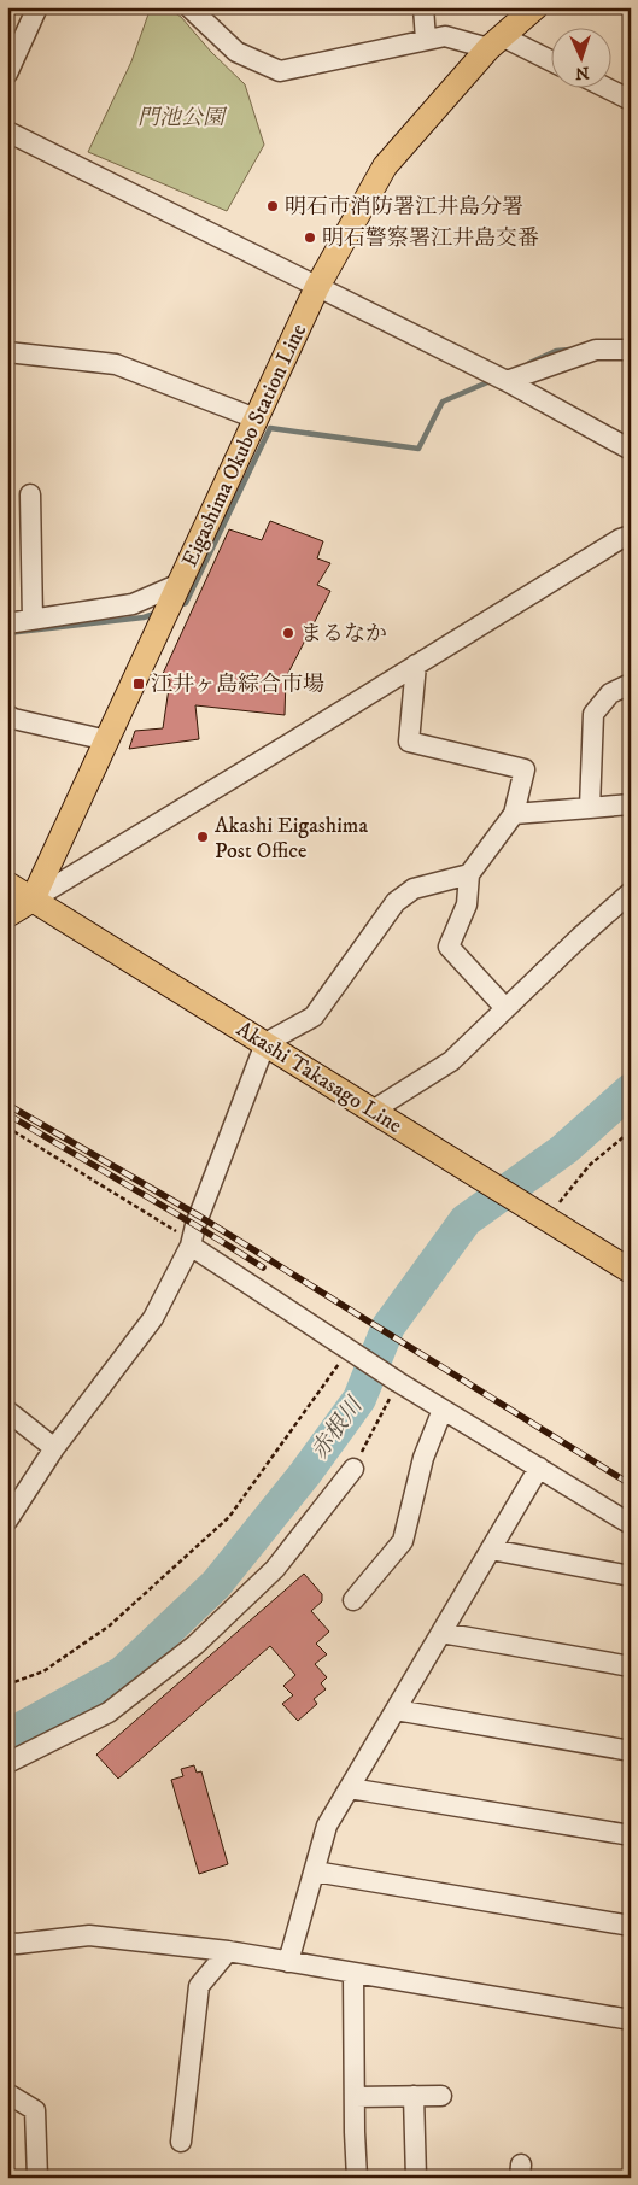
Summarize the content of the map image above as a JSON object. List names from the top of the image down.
{
  "streets": {
    "main road": ["Eigashima Okubo Station Line", "Akashi Takasago Line"]
  },
  "crossings": [
    ["Eigashima Okubo Station Line", "Akashi Takasago Line"]
  ],
  "water": ["赤根川"],
  "parks": ["門池公園"],
  "places": {
    "other": [
      "明石市消防署江井島分署",
      "明石警察署江井島交番",
      "まるなか",
      "Akashi Eigashima Post Office"
    ],
    "transit": ["江井ヶ島綜合市場"]
  },
  "north": "bottom"
}
